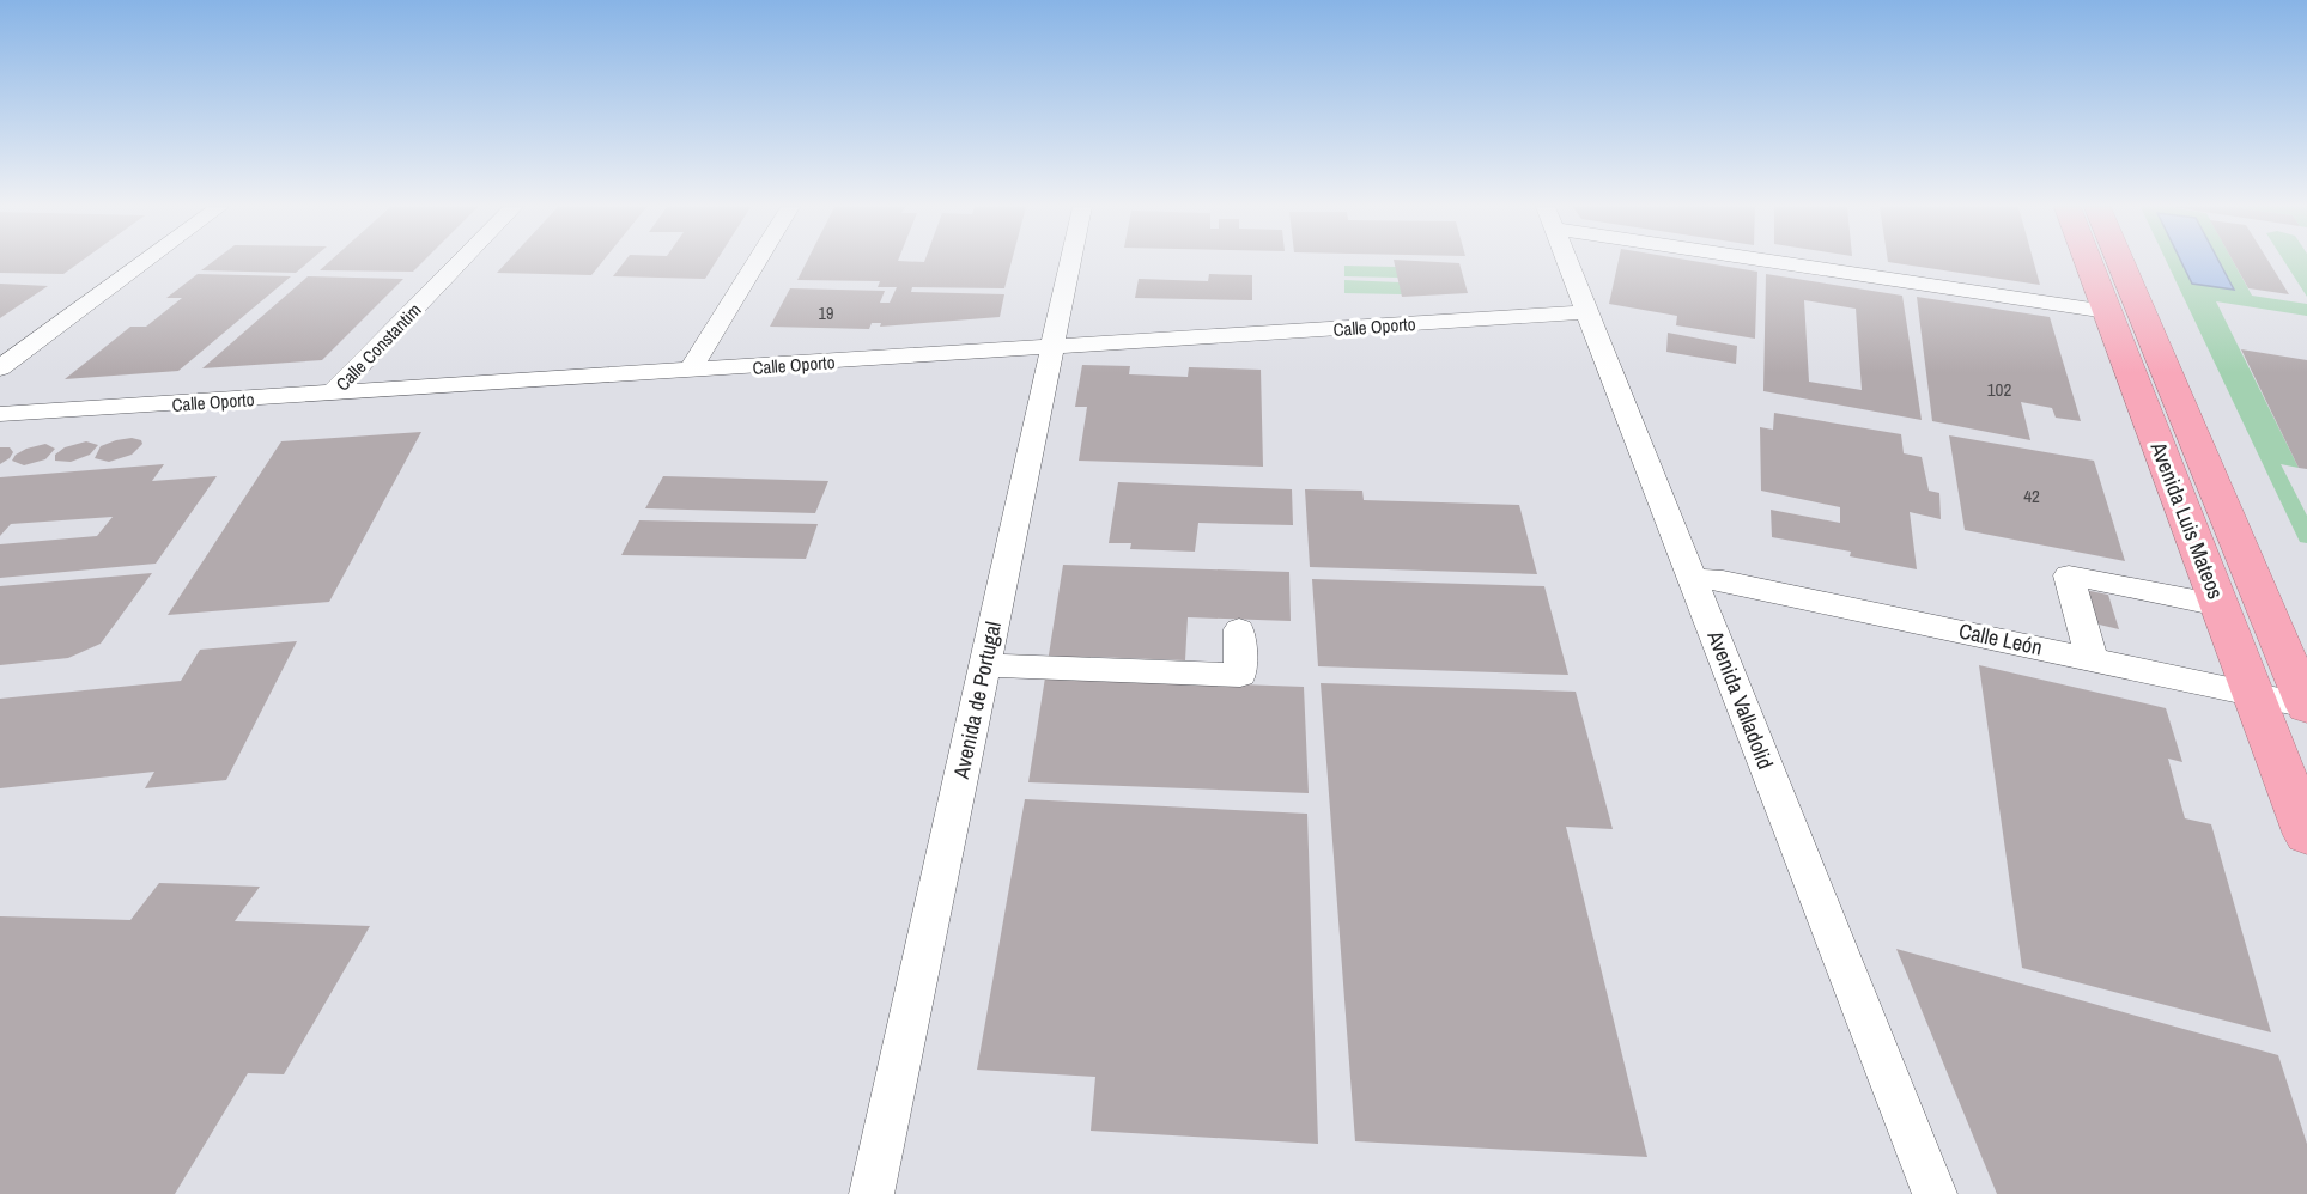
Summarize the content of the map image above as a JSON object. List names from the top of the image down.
{
  "streets": {
    "highway": ["Avenida Luis Mateos"],
    "street": [
      "Calle Oporto",
      "Calle Constantim",
      "Calle León",
      "Avenida de Portugal",
      "Avenida Valladolid"
    ]
  },
  "crossings": [
    ["Calle Oporto", "Calle Constantim"],
    ["Calle Oporto", "Avenida de Portugal"],
    ["Calle Oporto", "Avenida Valladolid"],
    ["Avenida Luis Mateos", "Calle León"],
    ["Calle León", "Avenida Valladolid"]
  ],
  "house_numbers": ["19", "102", "42"]
}
